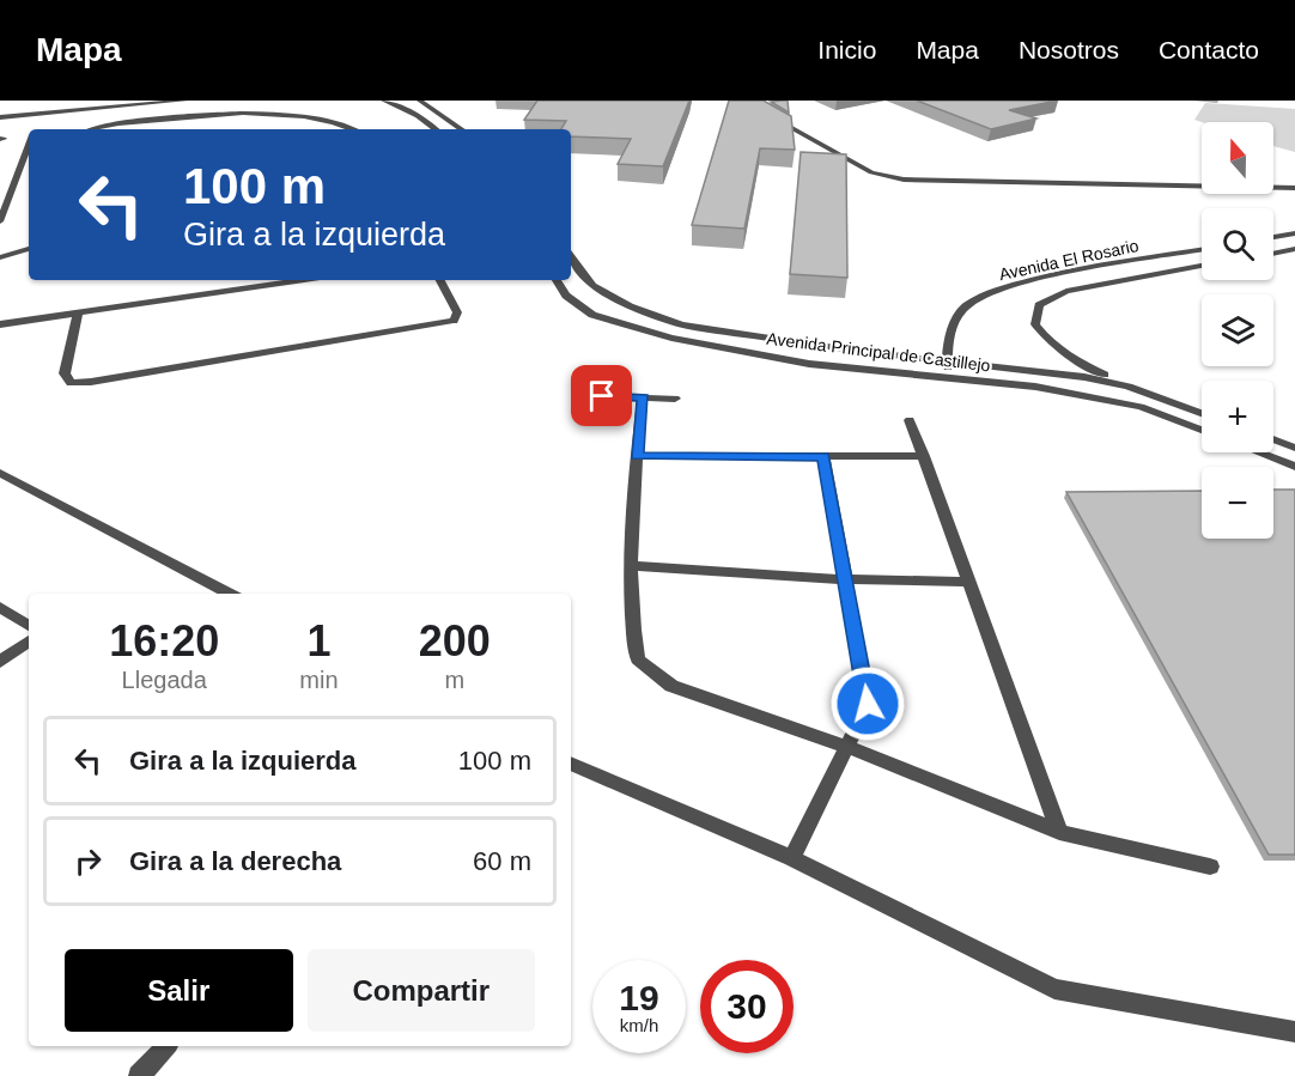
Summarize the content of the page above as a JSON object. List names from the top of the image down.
{
  "streets": {
    "street": ["Avenida El Rosario", "Avenida Principal de Castillejo"]
  },
  "crossings": [
    ["Avenida El Rosario", "Avenida Principal de Castillejo"]
  ],
  "north": "top",
  "page": {
    "header": "Mapa",
    "nav": [
      "Inicio",
      "Mapa",
      "Nosotros",
      "Contacto"
    ],
    "map_buttons": ["+", "−"],
    "turn": ["100 m", "Gira a la izquierda"],
    "eta": [
      "16:20",
      "Llegada",
      "1",
      "min",
      "200",
      "m"
    ],
    "list": [
      {
        "name": "Gira a la izquierda",
        "value": "100 m"
      },
      {
        "name": "Gira a la derecha",
        "value": "60 m"
      }
    ],
    "buttons": ["Salir", "Compartir"],
    "speed": "19 km/h",
    "limit": "30"
  }
}
